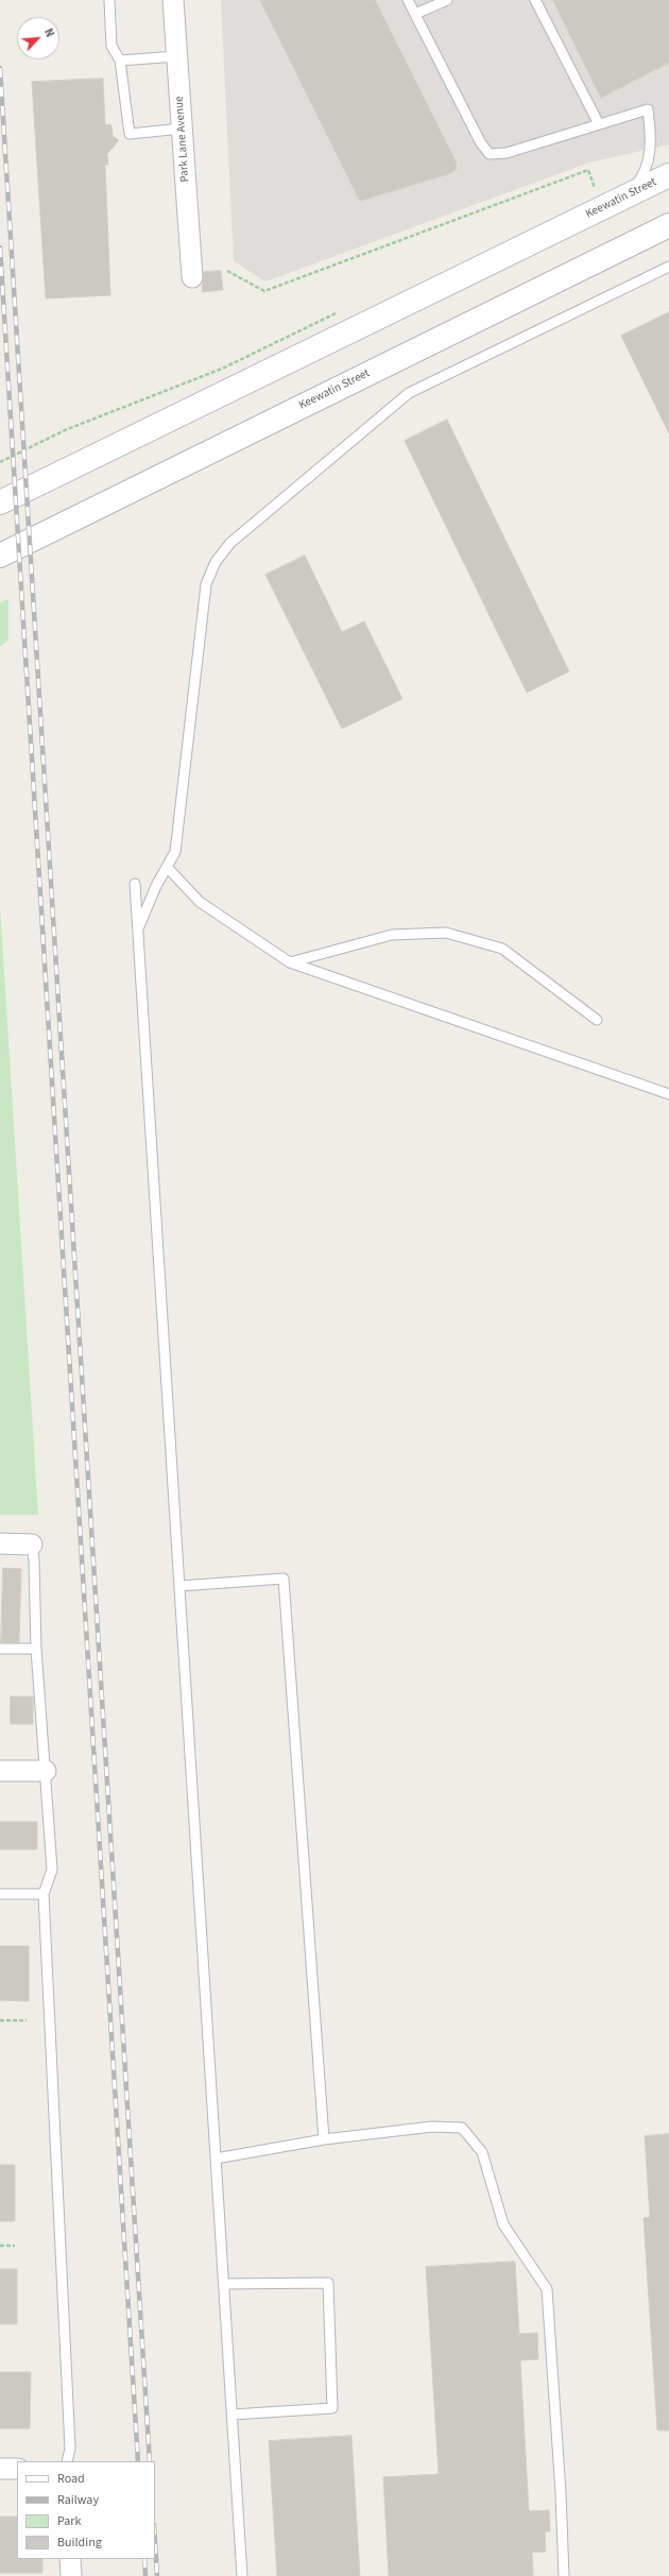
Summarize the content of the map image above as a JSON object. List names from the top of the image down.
{
  "streets": {
    "main road": ["Keewatin Street"],
    "street": ["Park Lane Avenue"]
  },
  "legend": [
    "Road",
    "Railway",
    "Park",
    "Building"
  ],
  "north": "top right"
}
